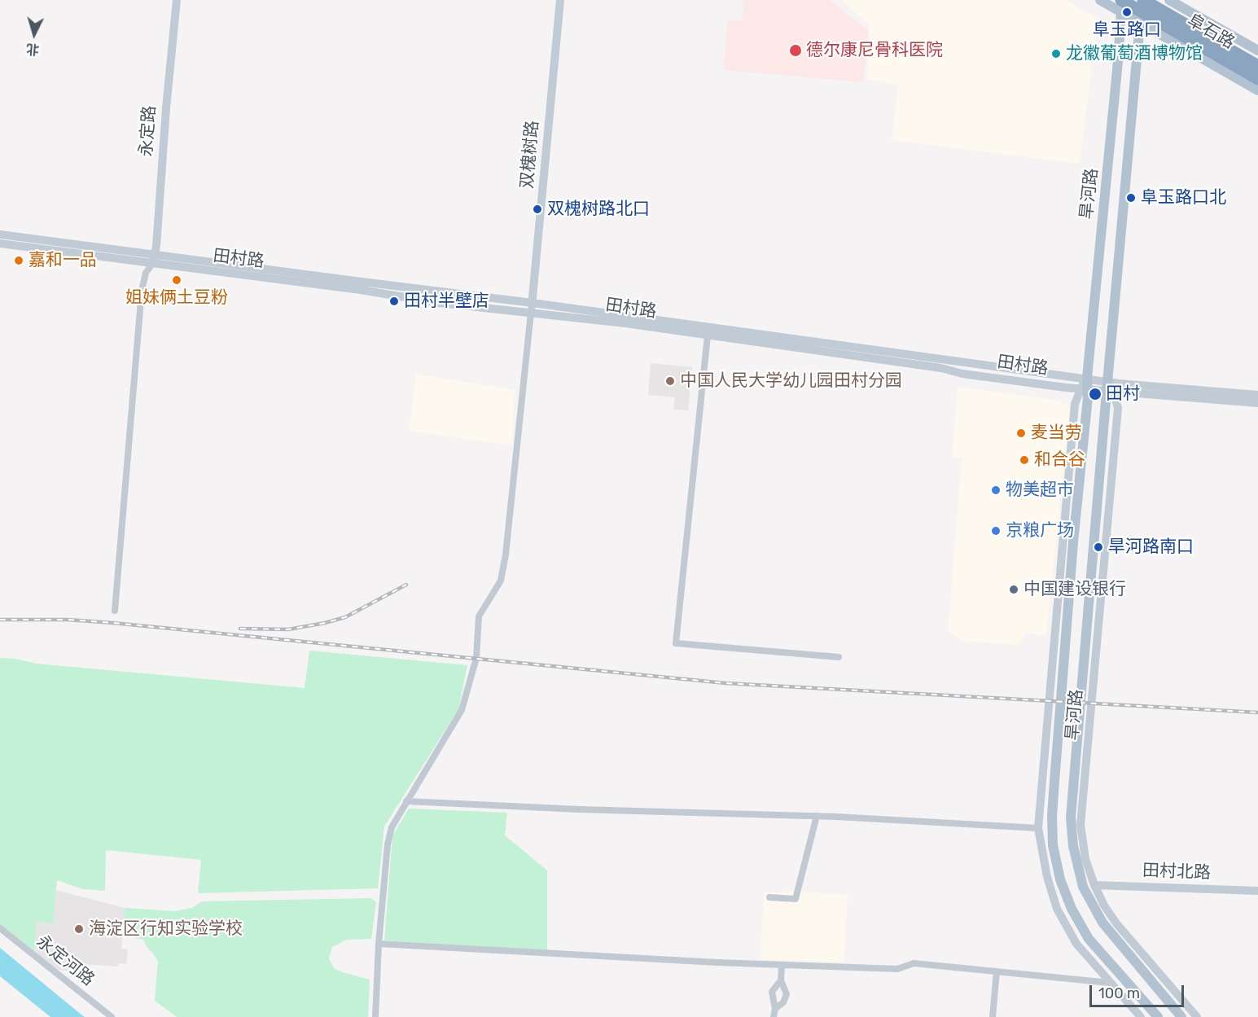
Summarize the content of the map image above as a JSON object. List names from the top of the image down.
{
  "streets": {
    "highway": ["阜石路"],
    "main road": [
      "永定路",
      "双槐树路",
      "旱河路",
      "田村路",
      "田村北路"
    ],
    "street": ["永定河路"]
  },
  "crossings": [
    ["阜石路", "旱河路"],
    ["永定路", "田村路"],
    ["双槐树路", "田村路"],
    ["旱河路", "田村路"],
    ["旱河路", "田村北路"]
  ],
  "places": [
    "阜玉路口",
    "德尔康尼骨科医院",
    "龙徽葡萄酒博物馆",
    "阜玉路口北",
    "双槐树路北口",
    "嘉和一品",
    "姐妹俩土豆粉",
    "田村半壁店",
    "中国人民大学幼儿园田村分园",
    "田村",
    "麦当劳",
    "和合谷",
    "物美超市",
    "京粮广场",
    "旱河路南口",
    "中国建设银行",
    "海淀区行知实验学校"
  ],
  "scale_bar": "100 m",
  "north": "bottom"
}
